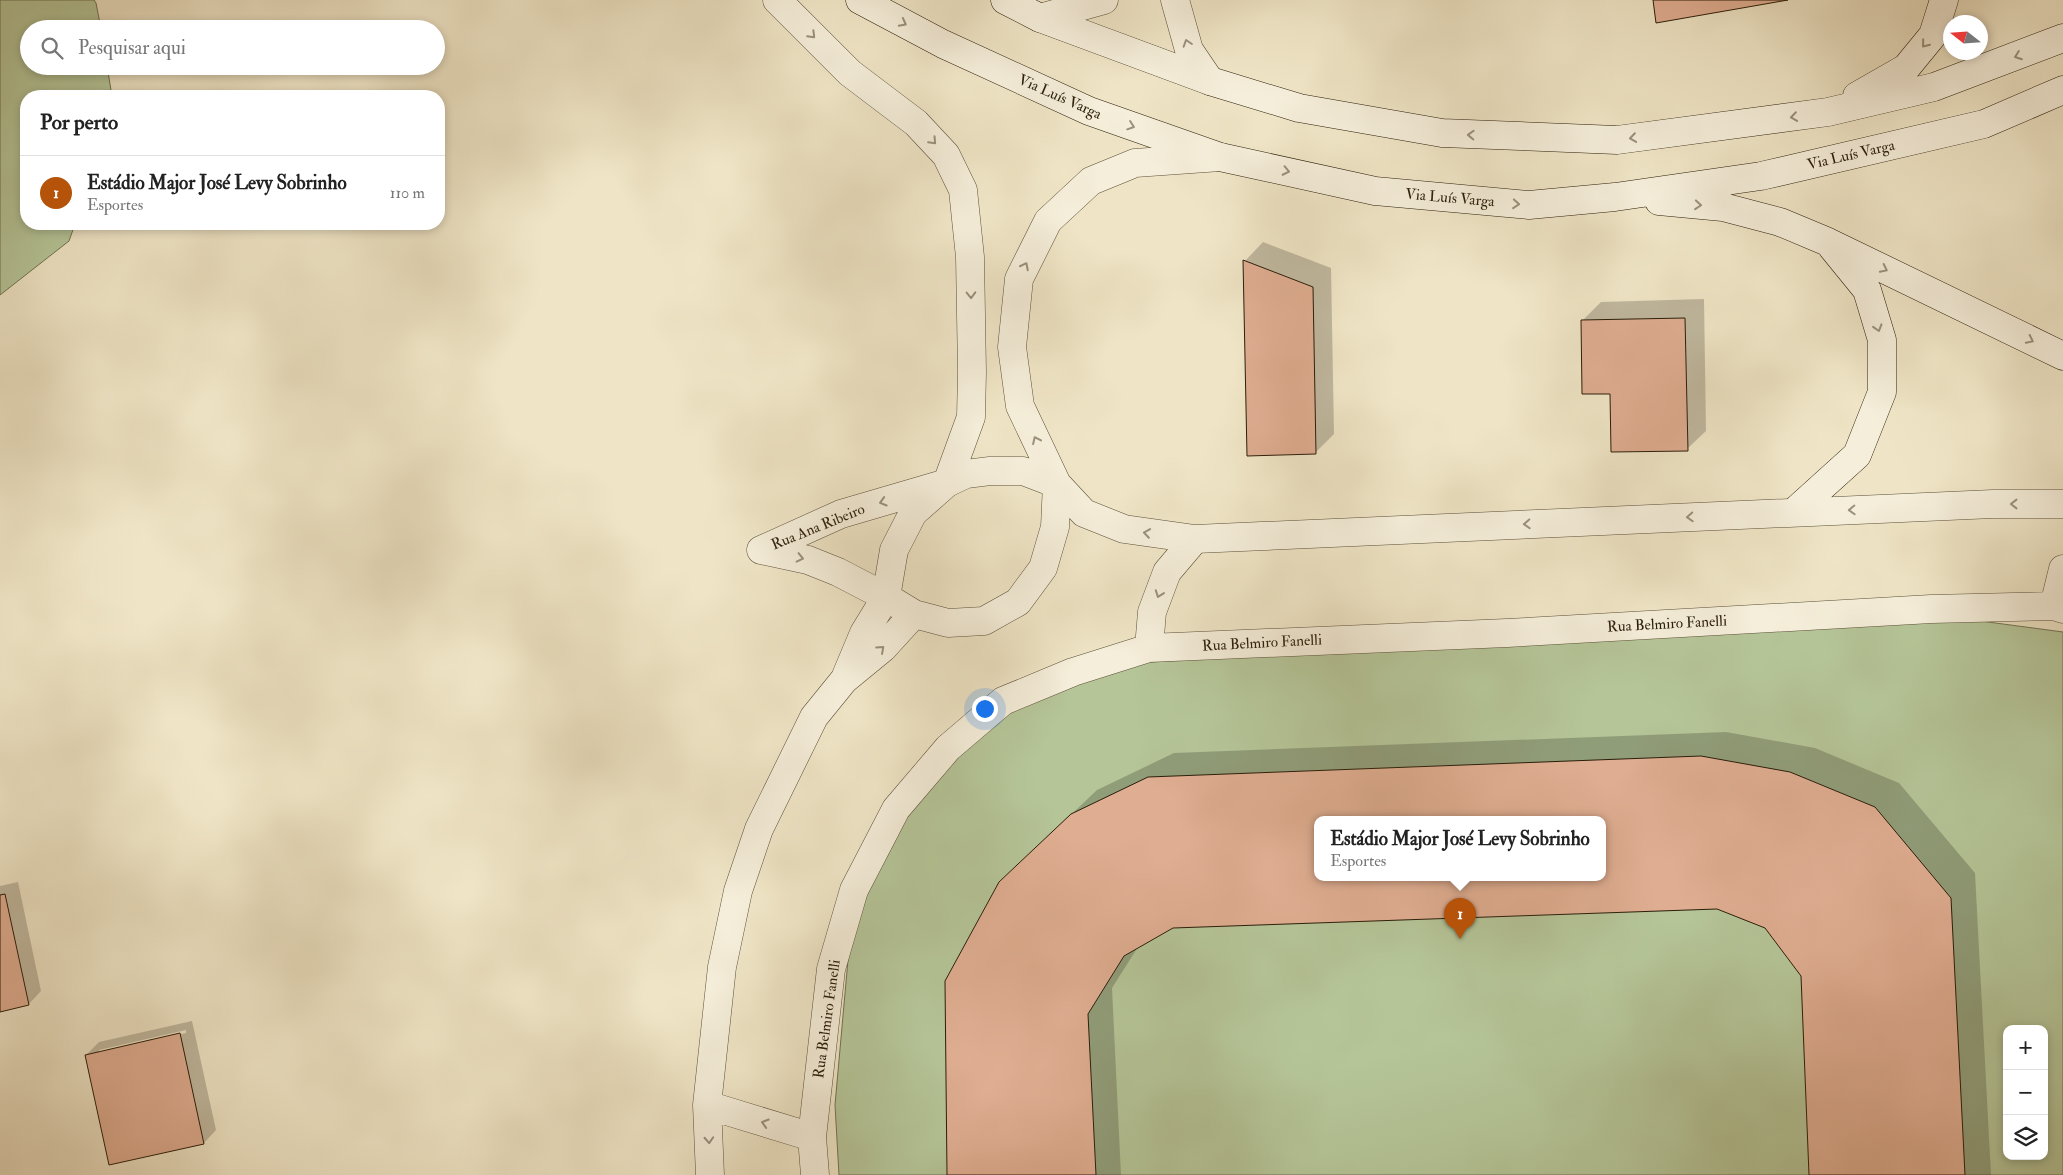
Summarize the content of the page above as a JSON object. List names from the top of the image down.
{
  "streets": {
    "street": ["Via Luís Varga", "Rua Ana Ribeiro", "Rua Belmiro Fanelli"]
  },
  "north": "left",
  "page": {
    "search": "Pesquisar aqui",
    "heading": "Por perto",
    "list": [
      {
        "mark": "1",
        "name": "Estádio Major José Levy Sobrinho",
        "note": "Esportes",
        "value": "110 m"
      }
    ],
    "popup": ["Estádio Major José Levy Sobrinho", "Esportes"],
    "pins": "1",
    "map_buttons": ["+", "−"]
  }
}
